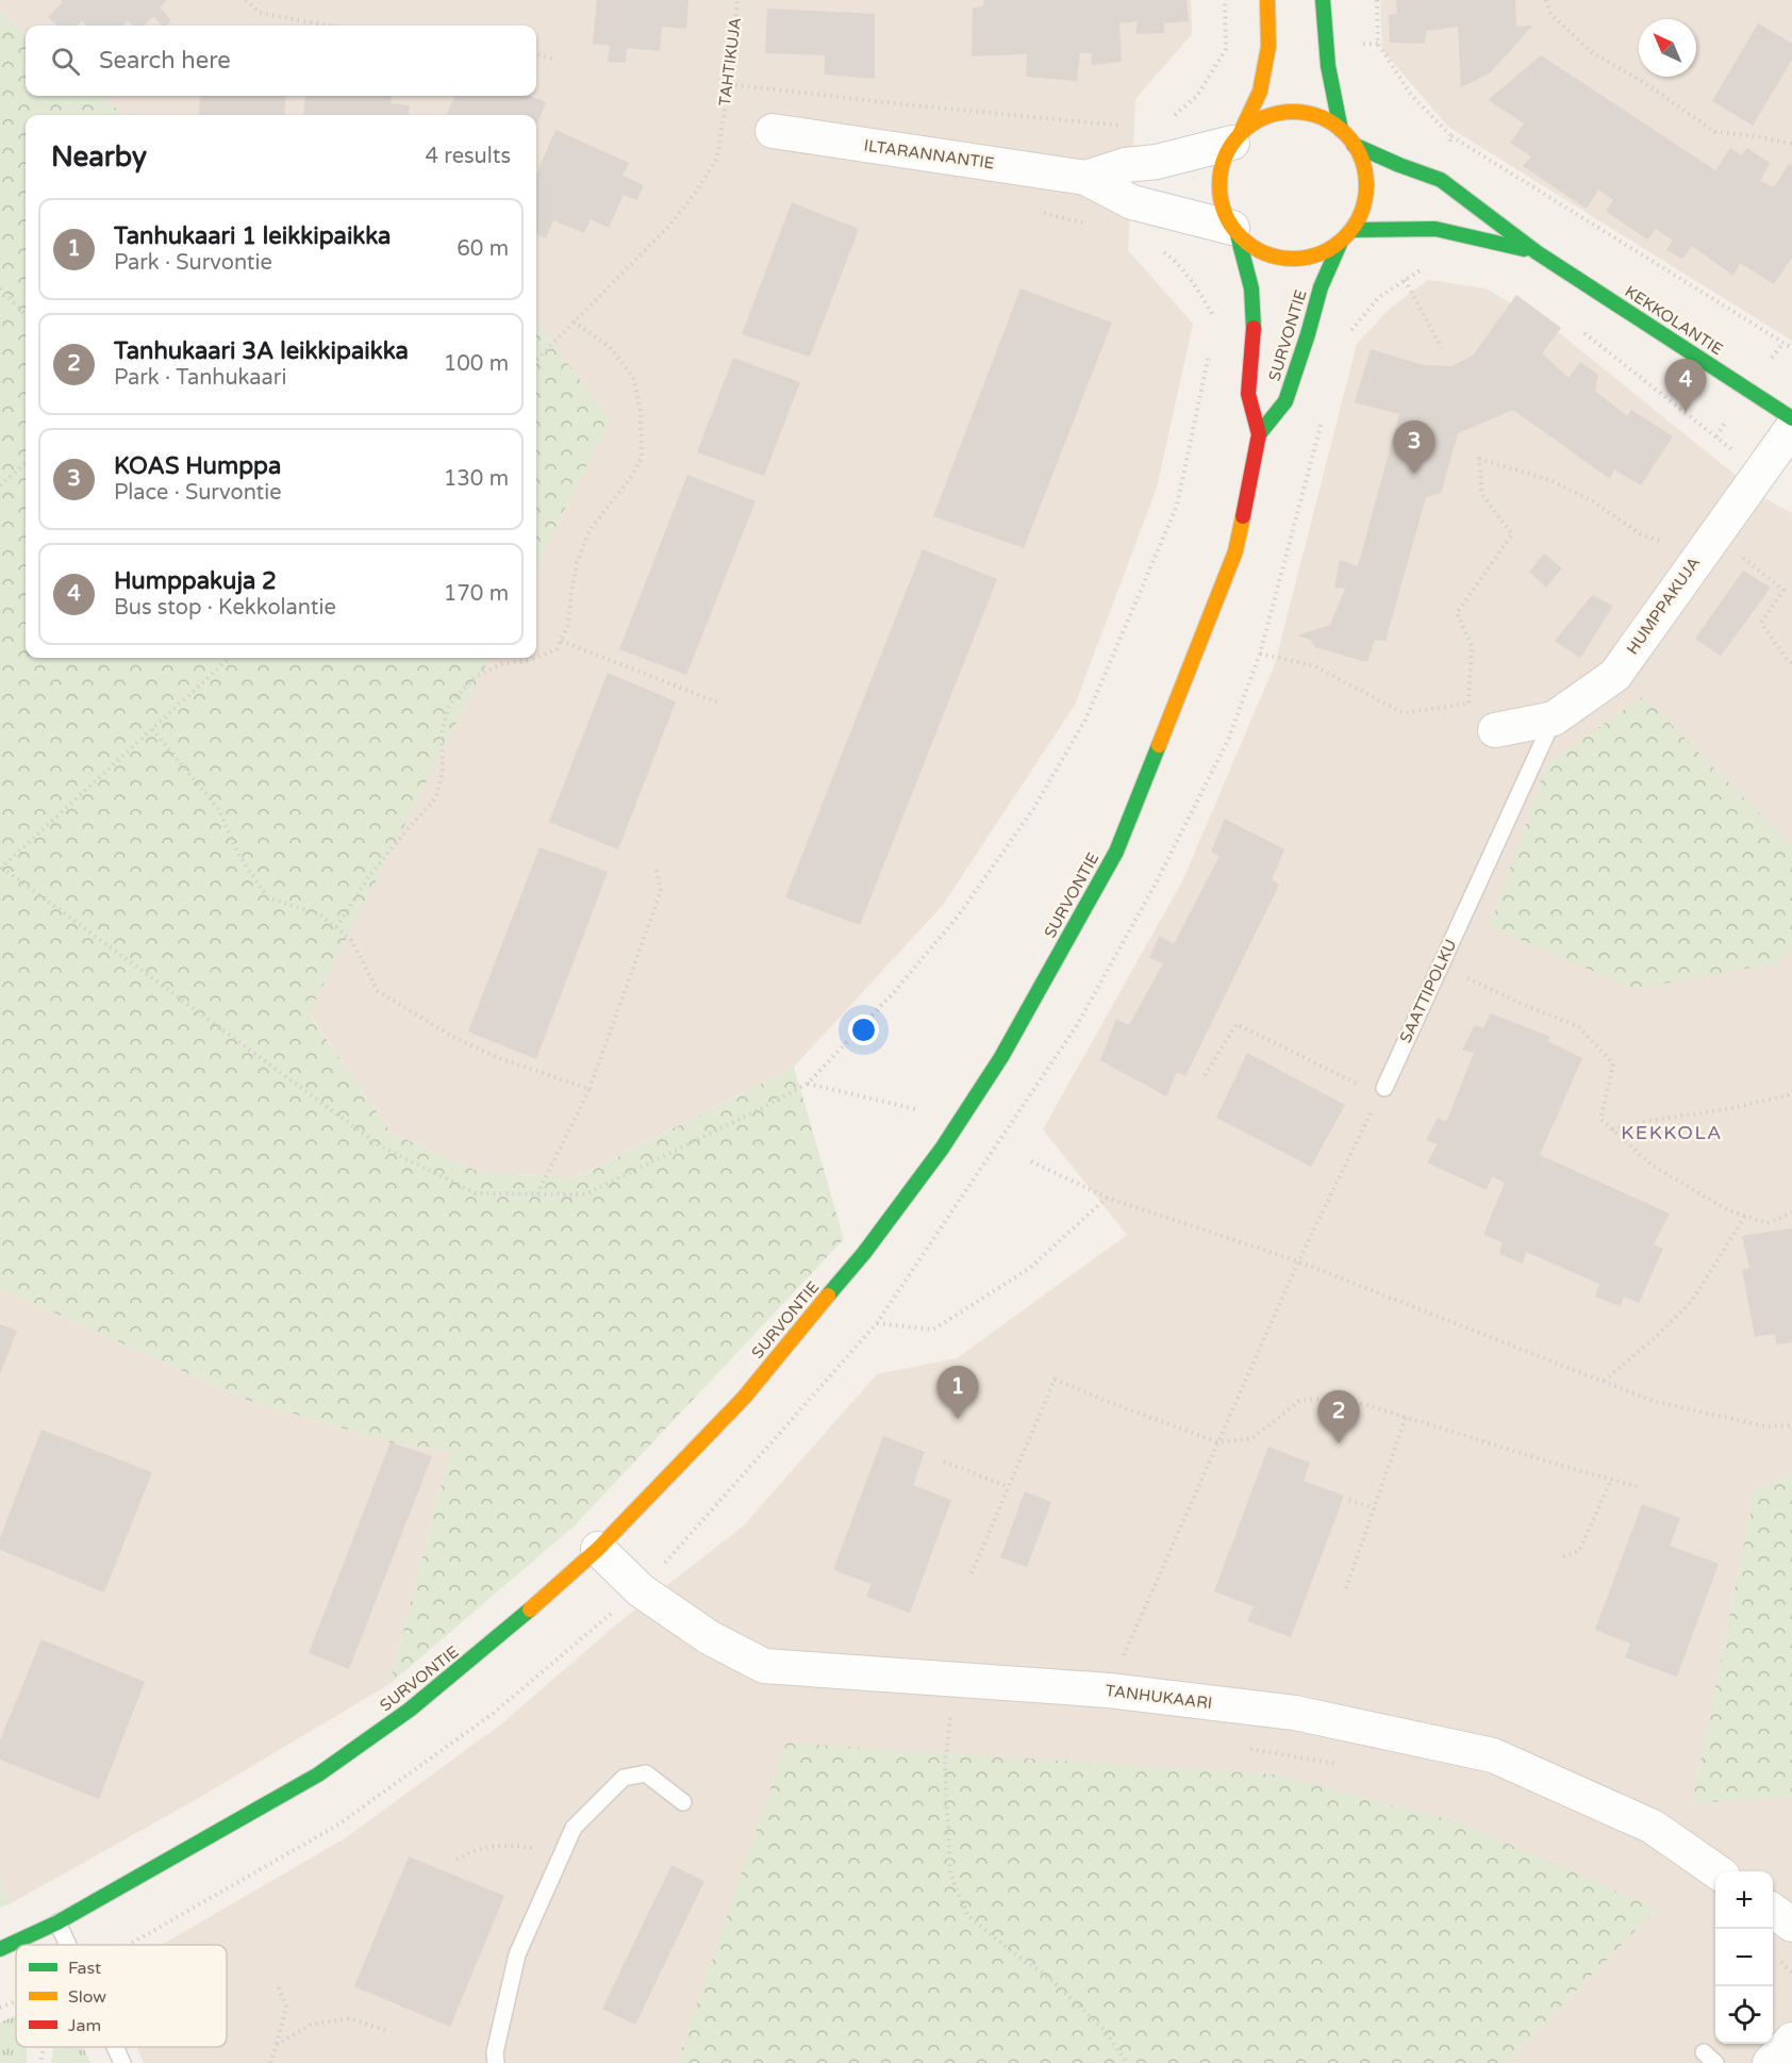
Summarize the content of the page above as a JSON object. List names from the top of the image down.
{
  "streets": {
    "main road": ["KEKKOLANTIE", "SURVONTIE"],
    "street": ["ILTARANNANTIE", "HUMPPAKUJA", "TANHUKAARI"],
    "lane": ["SAATTIPOLKU"],
    "path": ["TAHTIKUJA"]
  },
  "crossings": [
    ["ILTARANNANTIE", "KEKKOLANTIE"],
    ["ILTARANNANTIE", "SURVONTIE"],
    ["KEKKOLANTIE", "SURVONTIE"],
    ["SURVONTIE", "TANHUKAARI"],
    ["HUMPPAKUJA", "SAATTIPOLKU"]
  ],
  "districts": ["KEKKOLA"],
  "legend": ["Fast", "Slow", "Jam"],
  "north": "top left",
  "page": {
    "search": "Search here",
    "heading": ["Nearby", "4 results"],
    "list": [
      {
        "mark": "1",
        "name": "Tanhukaari 1 leikkipaikka",
        "note": "Park · Survontie",
        "value": "60 m"
      },
      {
        "mark": "2",
        "name": "Tanhukaari 3A leikkipaikka",
        "note": "Park · Tanhukaari",
        "value": "100 m"
      },
      {
        "mark": "3",
        "name": "KOAS Humppa",
        "note": "Place · Survontie",
        "value": "130 m"
      },
      {
        "mark": "4",
        "name": "Humppakuja 2",
        "note": "Bus stop · Kekkolantie",
        "value": "170 m"
      }
    ],
    "pins": [
      "4",
      "3",
      "1",
      "2"
    ],
    "map_buttons": ["+", "−"]
  }
}
